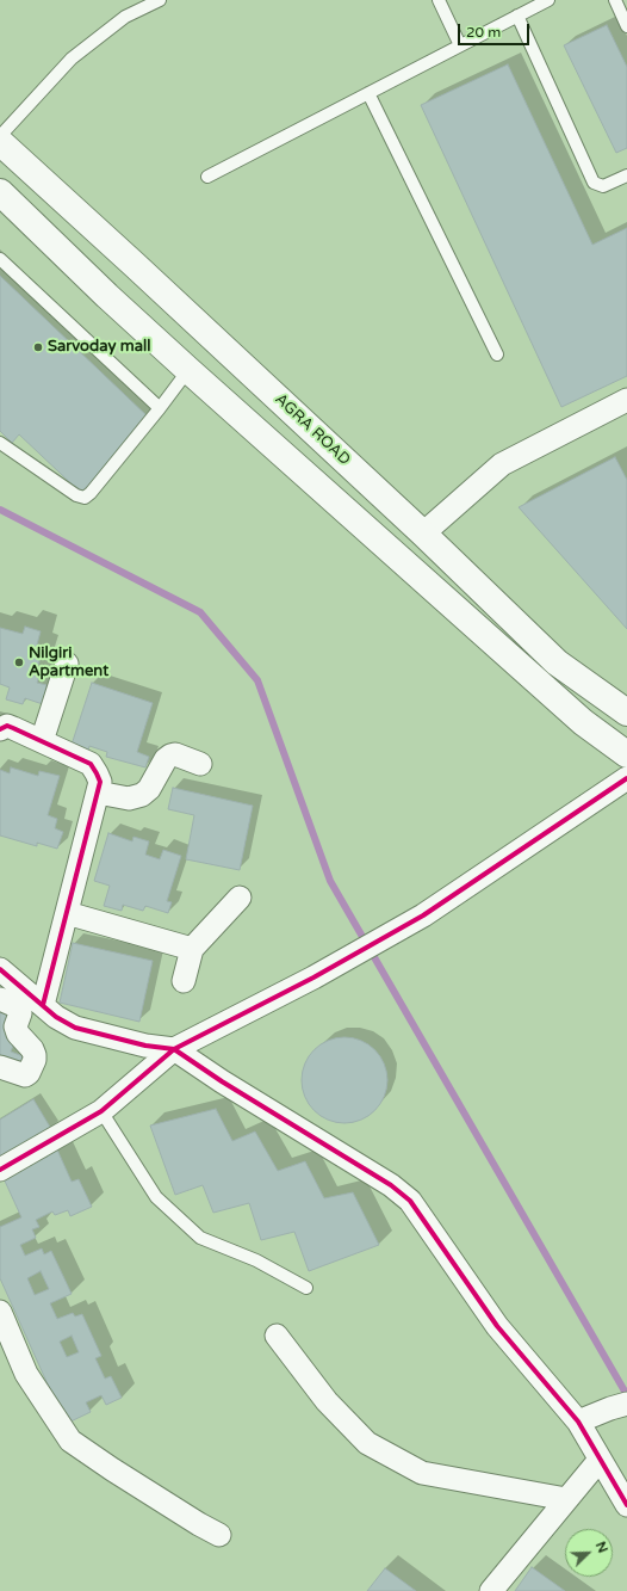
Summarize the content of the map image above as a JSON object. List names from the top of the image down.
{
  "streets": {
    "main road": ["AGRA ROAD"]
  },
  "places": ["Sarvoday mall", "Nilgiri Apartment"],
  "scale_bar": "20 m",
  "north": "top right"
}
